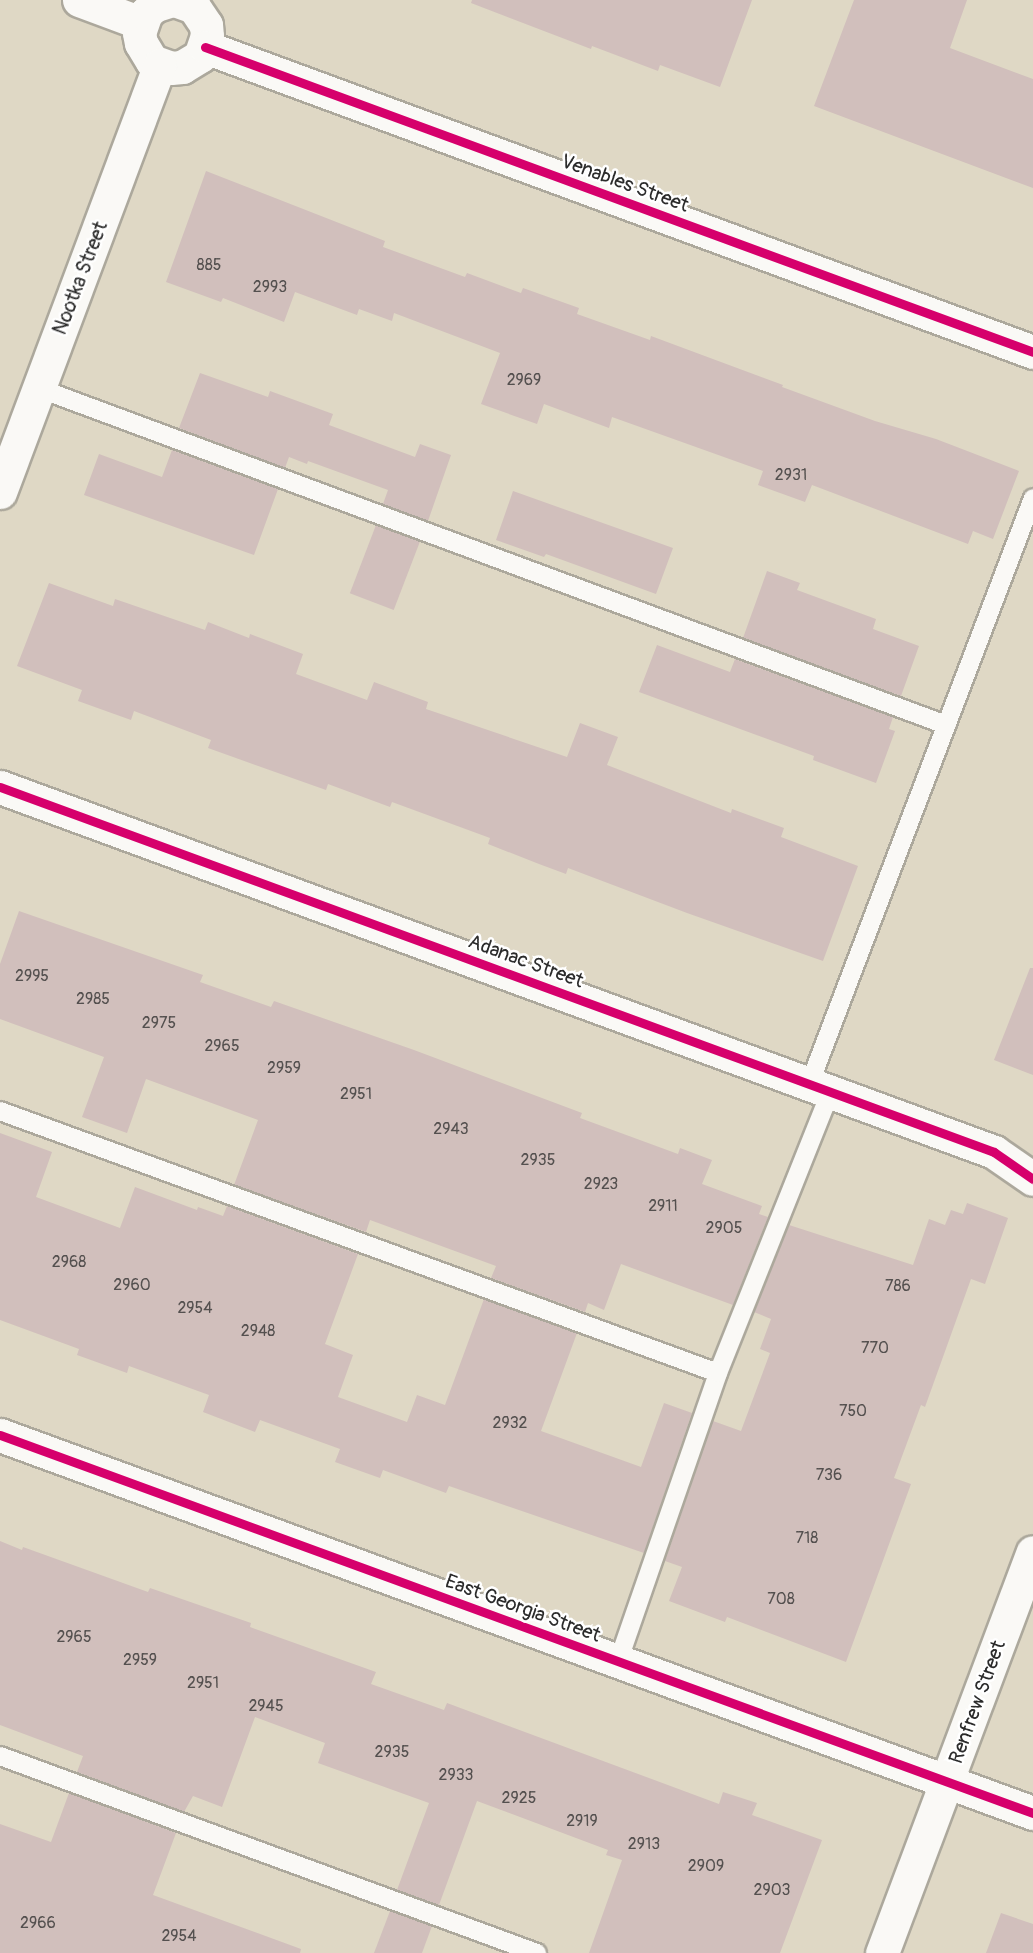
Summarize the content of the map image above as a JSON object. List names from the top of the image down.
{
  "streets": {
    "street": [
      "Venables Street",
      "Nootka Street",
      "Adanac Street",
      "East Georgia Street",
      "Renfrew Street"
    ]
  },
  "crossings": [
    ["Venables Street", "Nootka Street"],
    ["East Georgia Street", "Renfrew Street"]
  ],
  "house_numbers": [
    "885",
    "2993",
    "2969",
    "2931",
    "2995",
    "2985",
    "2975",
    "2965",
    "2959",
    "2951",
    "2943",
    "2935",
    "2923",
    "2911",
    "2905",
    "2968",
    "2960",
    "786",
    "2954",
    "2948",
    "770",
    "750",
    "2932",
    "736",
    "718",
    "708",
    "2965",
    "2959",
    "2951",
    "2945",
    "2935",
    "2933",
    "2925",
    "2919",
    "2913",
    "2909",
    "2903",
    "2966",
    "2954"
  ]
}
